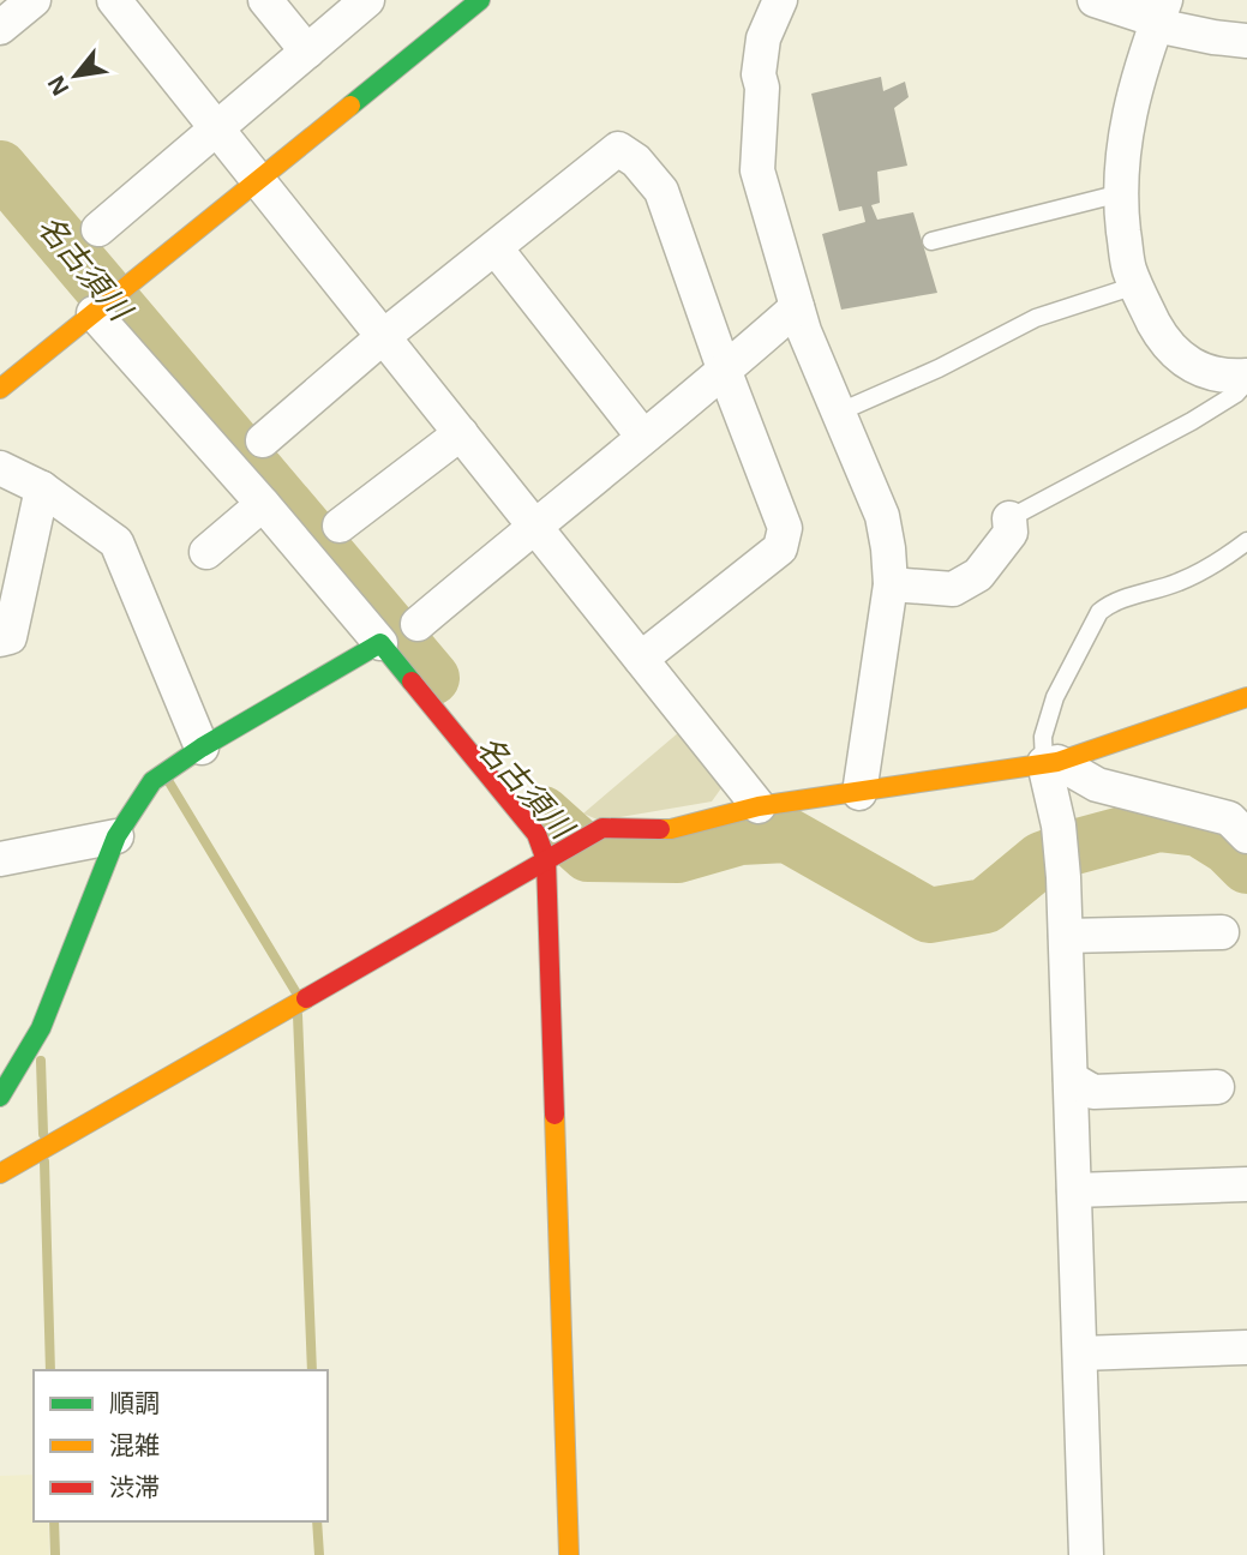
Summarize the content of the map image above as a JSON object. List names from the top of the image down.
{
  "water": ["名古須川"],
  "legend": ["順調", "混雑", "渋滞"],
  "north": "bottom left"
}
